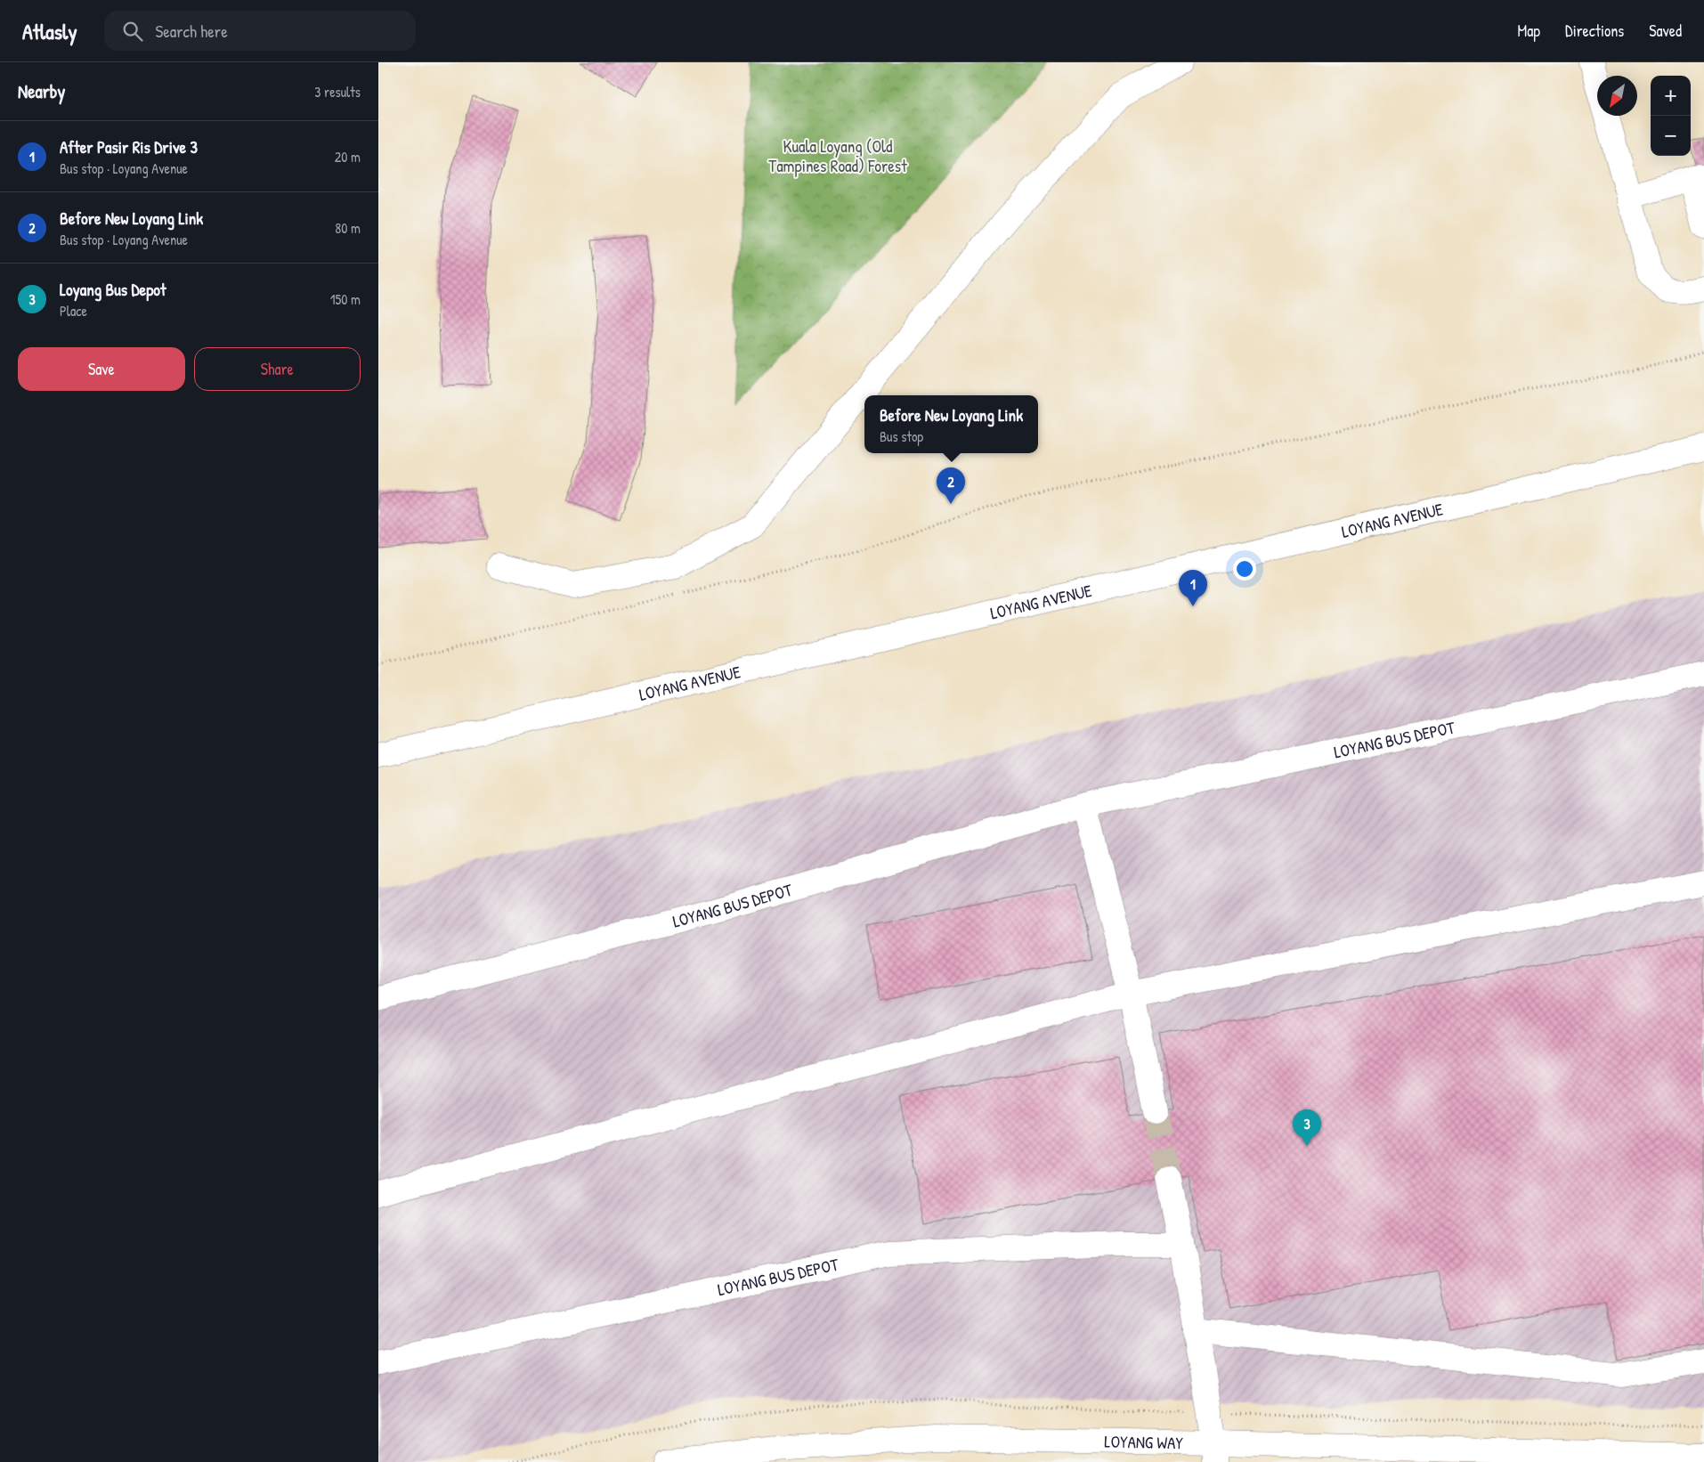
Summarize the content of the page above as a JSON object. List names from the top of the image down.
{
  "streets": {
    "street": ["LOYANG AVENUE", "LOYANG BUS DEPOT", "LOYANG WAY"]
  },
  "parks": ["Kuala Loyang (Old Tampines Road) Forest"],
  "north": "bottom left",
  "page": {
    "header": "Atlasly",
    "search": "Search here",
    "nav": ["Map", "Directions", "Saved"],
    "heading": ["Nearby", "3 results"],
    "map_buttons": ["+", "−"],
    "list": [
      {
        "mark": "1",
        "name": "After Pasir Ris Drive 3",
        "note": "Bus stop · Loyang Avenue",
        "value": "20 m"
      },
      {
        "mark": "2",
        "name": "Before New Loyang Link",
        "note": "Bus stop · Loyang Avenue",
        "value": "80 m"
      },
      {
        "mark": "3",
        "name": "Loyang Bus Depot",
        "note": "Place",
        "value": "150 m"
      }
    ],
    "buttons": ["Save", "Share"],
    "popup": ["Before New Loyang Link", "Bus stop"],
    "pins": ["2", "1", "3"]
  }
}
